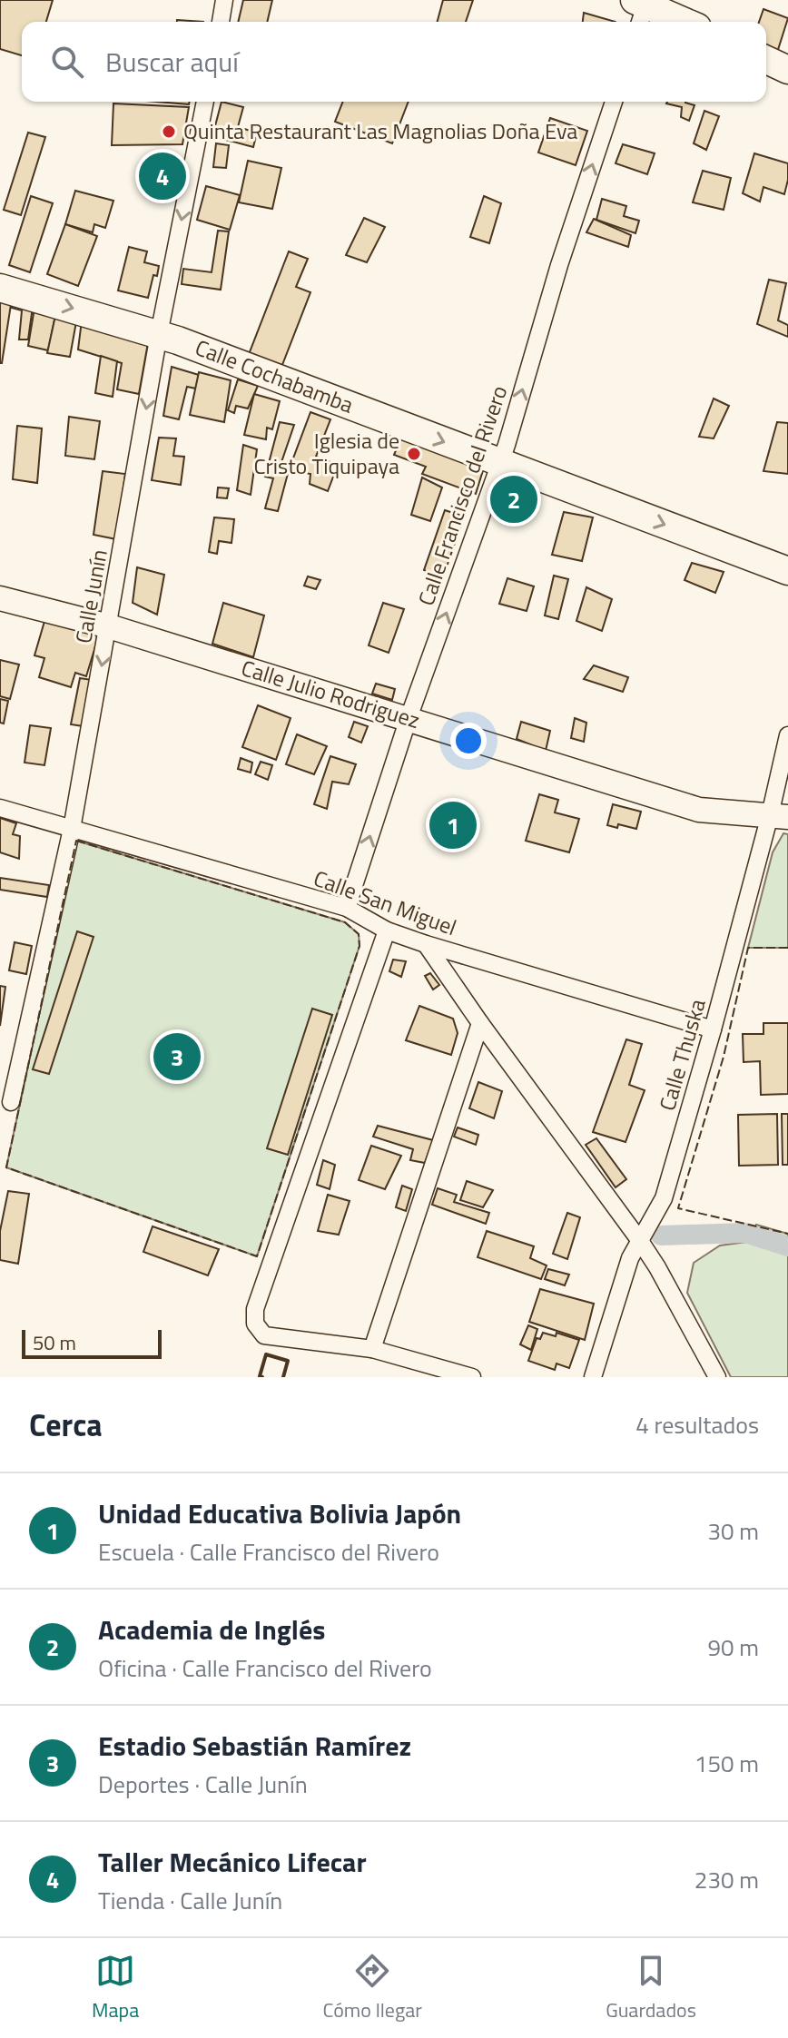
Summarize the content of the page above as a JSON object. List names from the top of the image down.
{
  "streets": {
    "main road": ["Calle Cochabamba", "Calle Julio Rodriguez"],
    "street": [
      "Calle Francisco del Rivero",
      "Calle Junín",
      "Calle San Miguel",
      "Calle Thuska"
    ]
  },
  "crossings": [
    ["Calle Cochabamba", "Calle Francisco del Rivero"],
    ["Calle Cochabamba", "Calle Junín"],
    ["Calle Francisco del Rivero", "Calle Julio Rodriguez"],
    ["Calle Francisco del Rivero", "Calle San Miguel"],
    ["Calle Junín", "Calle Julio Rodriguez"],
    ["Calle Junín", "Calle San Miguel"],
    ["Calle Julio Rodriguez", "Calle Thuska"],
    ["Calle San Miguel", "Calle Thuska"]
  ],
  "one_way": ["Calle Cochabamba", "Calle Francisco del Rivero", "Calle Junín"],
  "places": ["Quinta Restaurant Las Magnolias Doña Eva", "Iglesia de Cristo Tiquipaya"],
  "scale_bar": "50 m",
  "page": {
    "search": "Buscar aquí",
    "pins": [
      "4",
      "2",
      "1",
      "3"
    ],
    "scale": "50 m",
    "heading": ["Cerca", "4 resultados"],
    "list": [
      {
        "mark": "1",
        "name": "Unidad Educativa Bolivia Japón",
        "note": "Escuela · Calle Francisco del Rivero",
        "value": "30 m"
      },
      {
        "mark": "2",
        "name": "Academia de Inglés",
        "note": "Oficina · Calle Francisco del Rivero",
        "value": "90 m"
      },
      {
        "mark": "3",
        "name": "Estadio Sebastián Ramírez",
        "note": "Deportes · Calle Junín",
        "value": "150 m"
      },
      {
        "mark": "4",
        "name": "Taller Mecánico Lifecar",
        "note": "Tienda · Calle Junín",
        "value": "230 m"
      }
    ],
    "nav": ["Mapa", "Cómo llegar", "Guardados"]
  }
}
